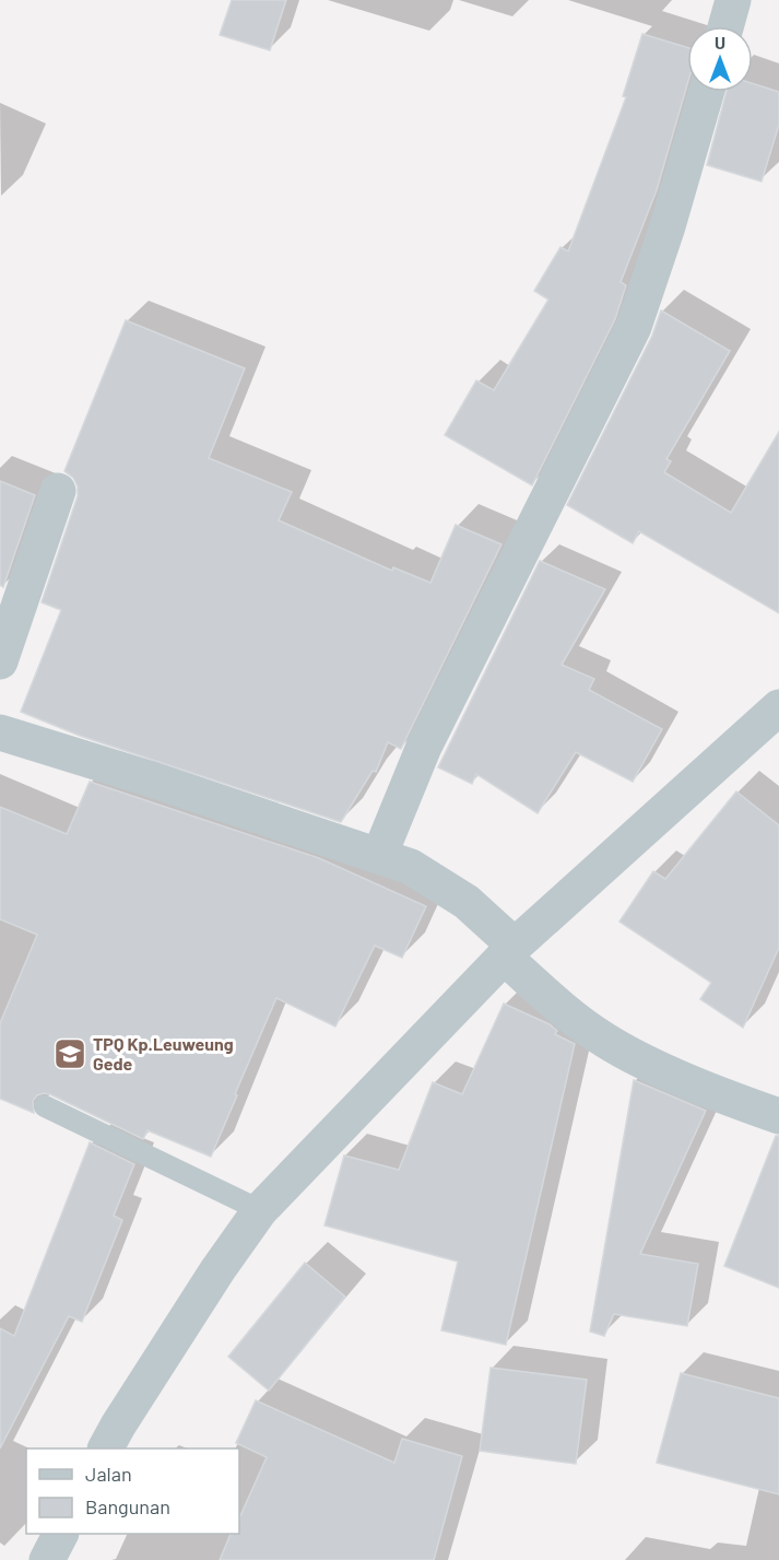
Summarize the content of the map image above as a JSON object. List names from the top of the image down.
{
  "places": {
    "school or university": ["TPQ Kp.Leuweung Gede"]
  },
  "legend": ["Jalan", "Bangunan"],
  "north": "top"
}
